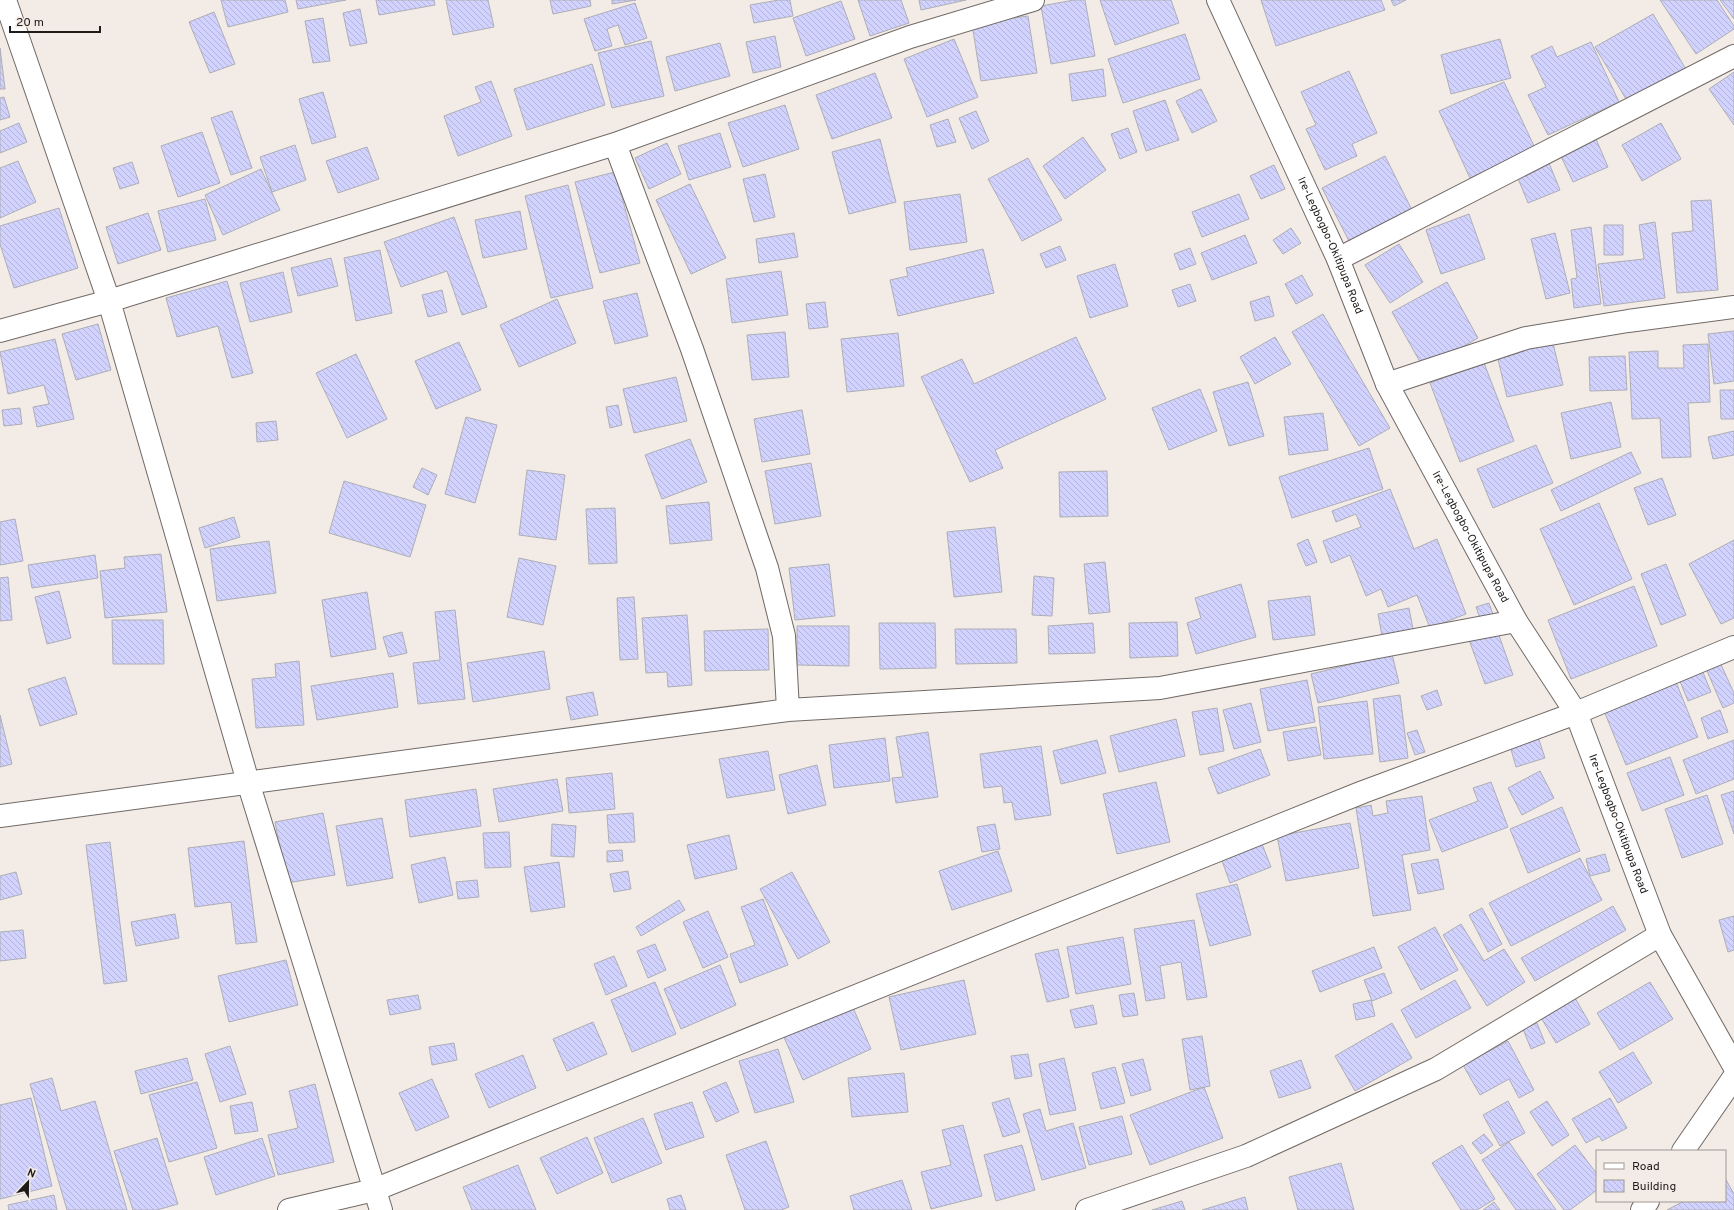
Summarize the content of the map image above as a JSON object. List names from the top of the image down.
{
  "streets": {
    "street": ["Ire-Legbogbo-Okitipupa Road"]
  },
  "legend": ["Road", "Building"],
  "scale_bar": "20 m",
  "north": "top"
}
